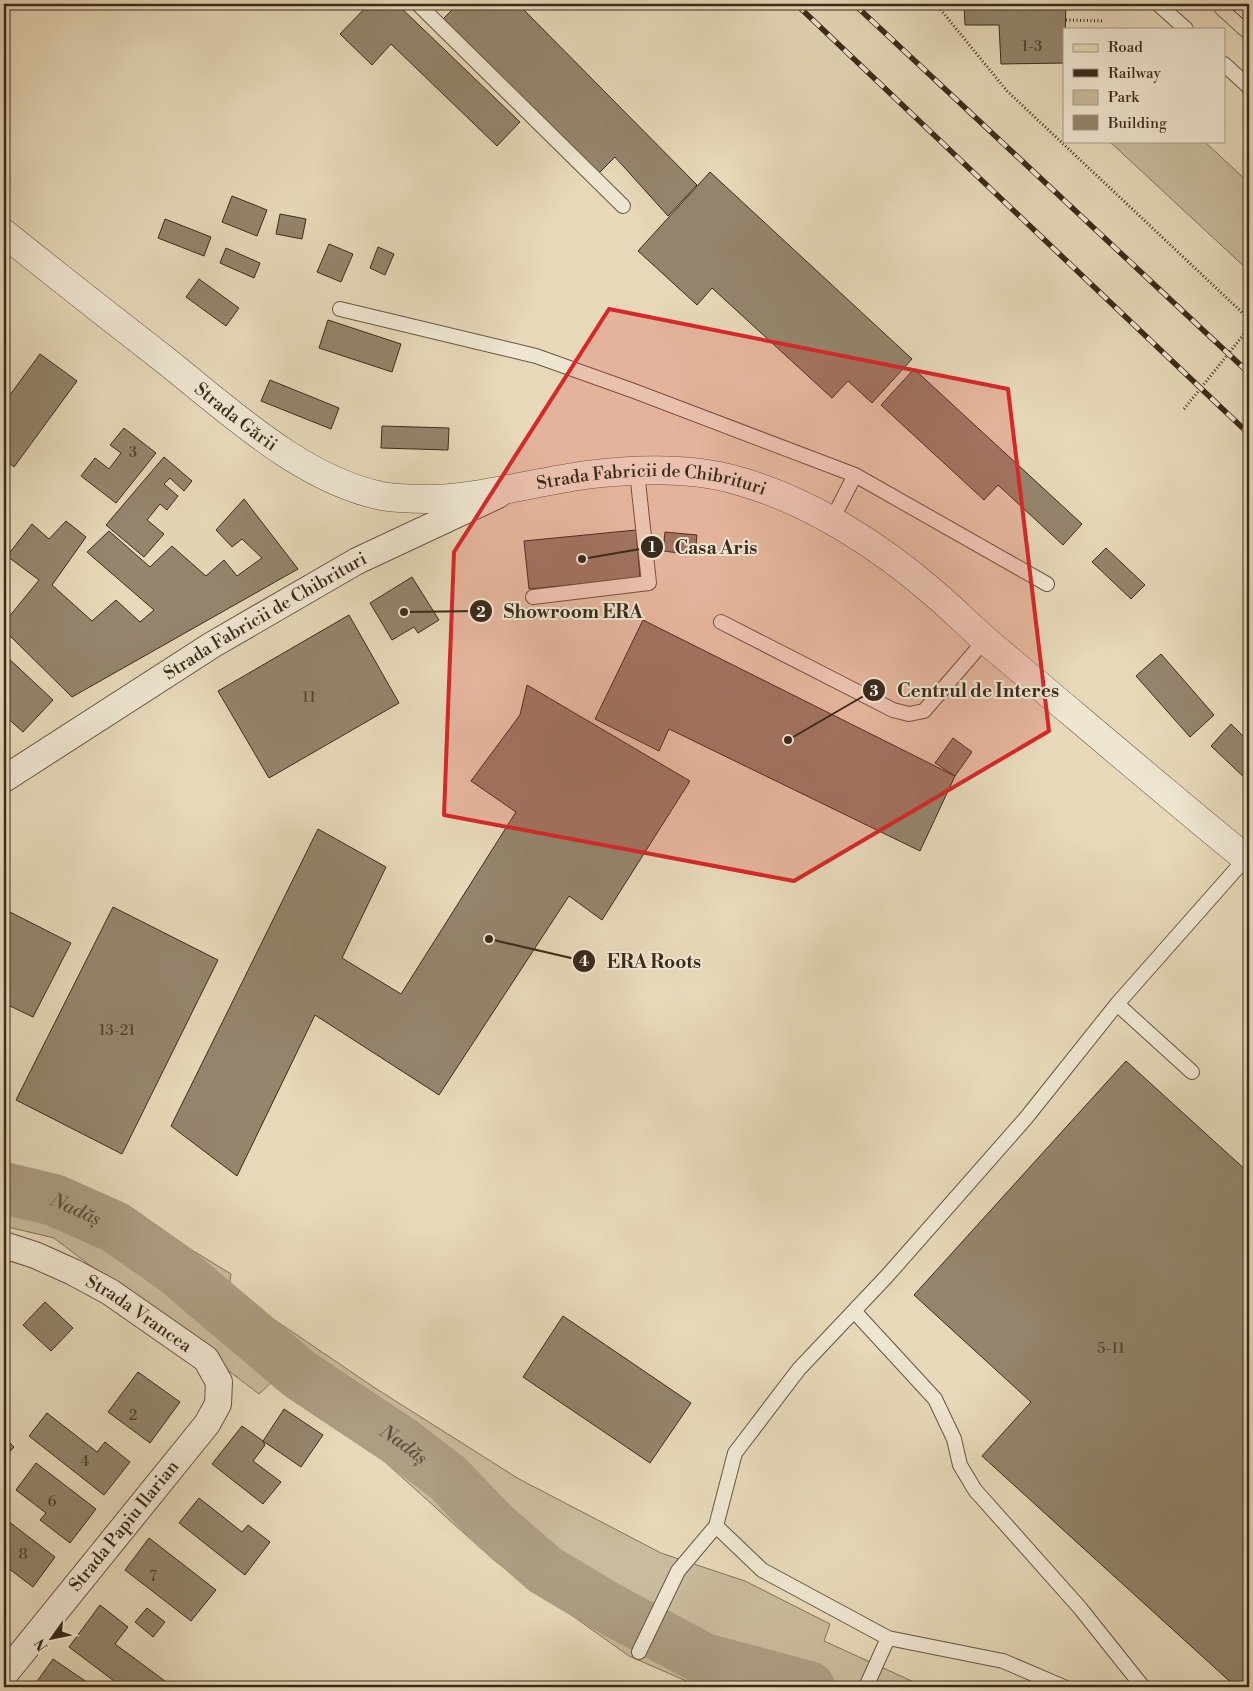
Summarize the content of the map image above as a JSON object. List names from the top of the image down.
{
  "streets": {
    "street": [
      "Strada Gării",
      "Strada Fabricii de Chibrituri",
      "Strada Vrancea",
      "Strada Papiu Ilarian"
    ]
  },
  "crossings": [
    ["Strada Gării", "Strada Fabricii de Chibrituri"],
    ["Strada Vrancea", "Strada Papiu Ilarian"]
  ],
  "water": ["Nadăș"],
  "places": [
    "Casa Aris",
    "Showroom ERA",
    "Centrul de Interes",
    "ERA Roots"
  ],
  "house_numbers": [
    "1-3",
    "3",
    "11",
    "13-21",
    "5-11",
    "2",
    "4",
    "6",
    "8",
    "7"
  ],
  "legend": [
    "Road",
    "Railway",
    "Park",
    "Building"
  ],
  "north": "bottom left"
}
